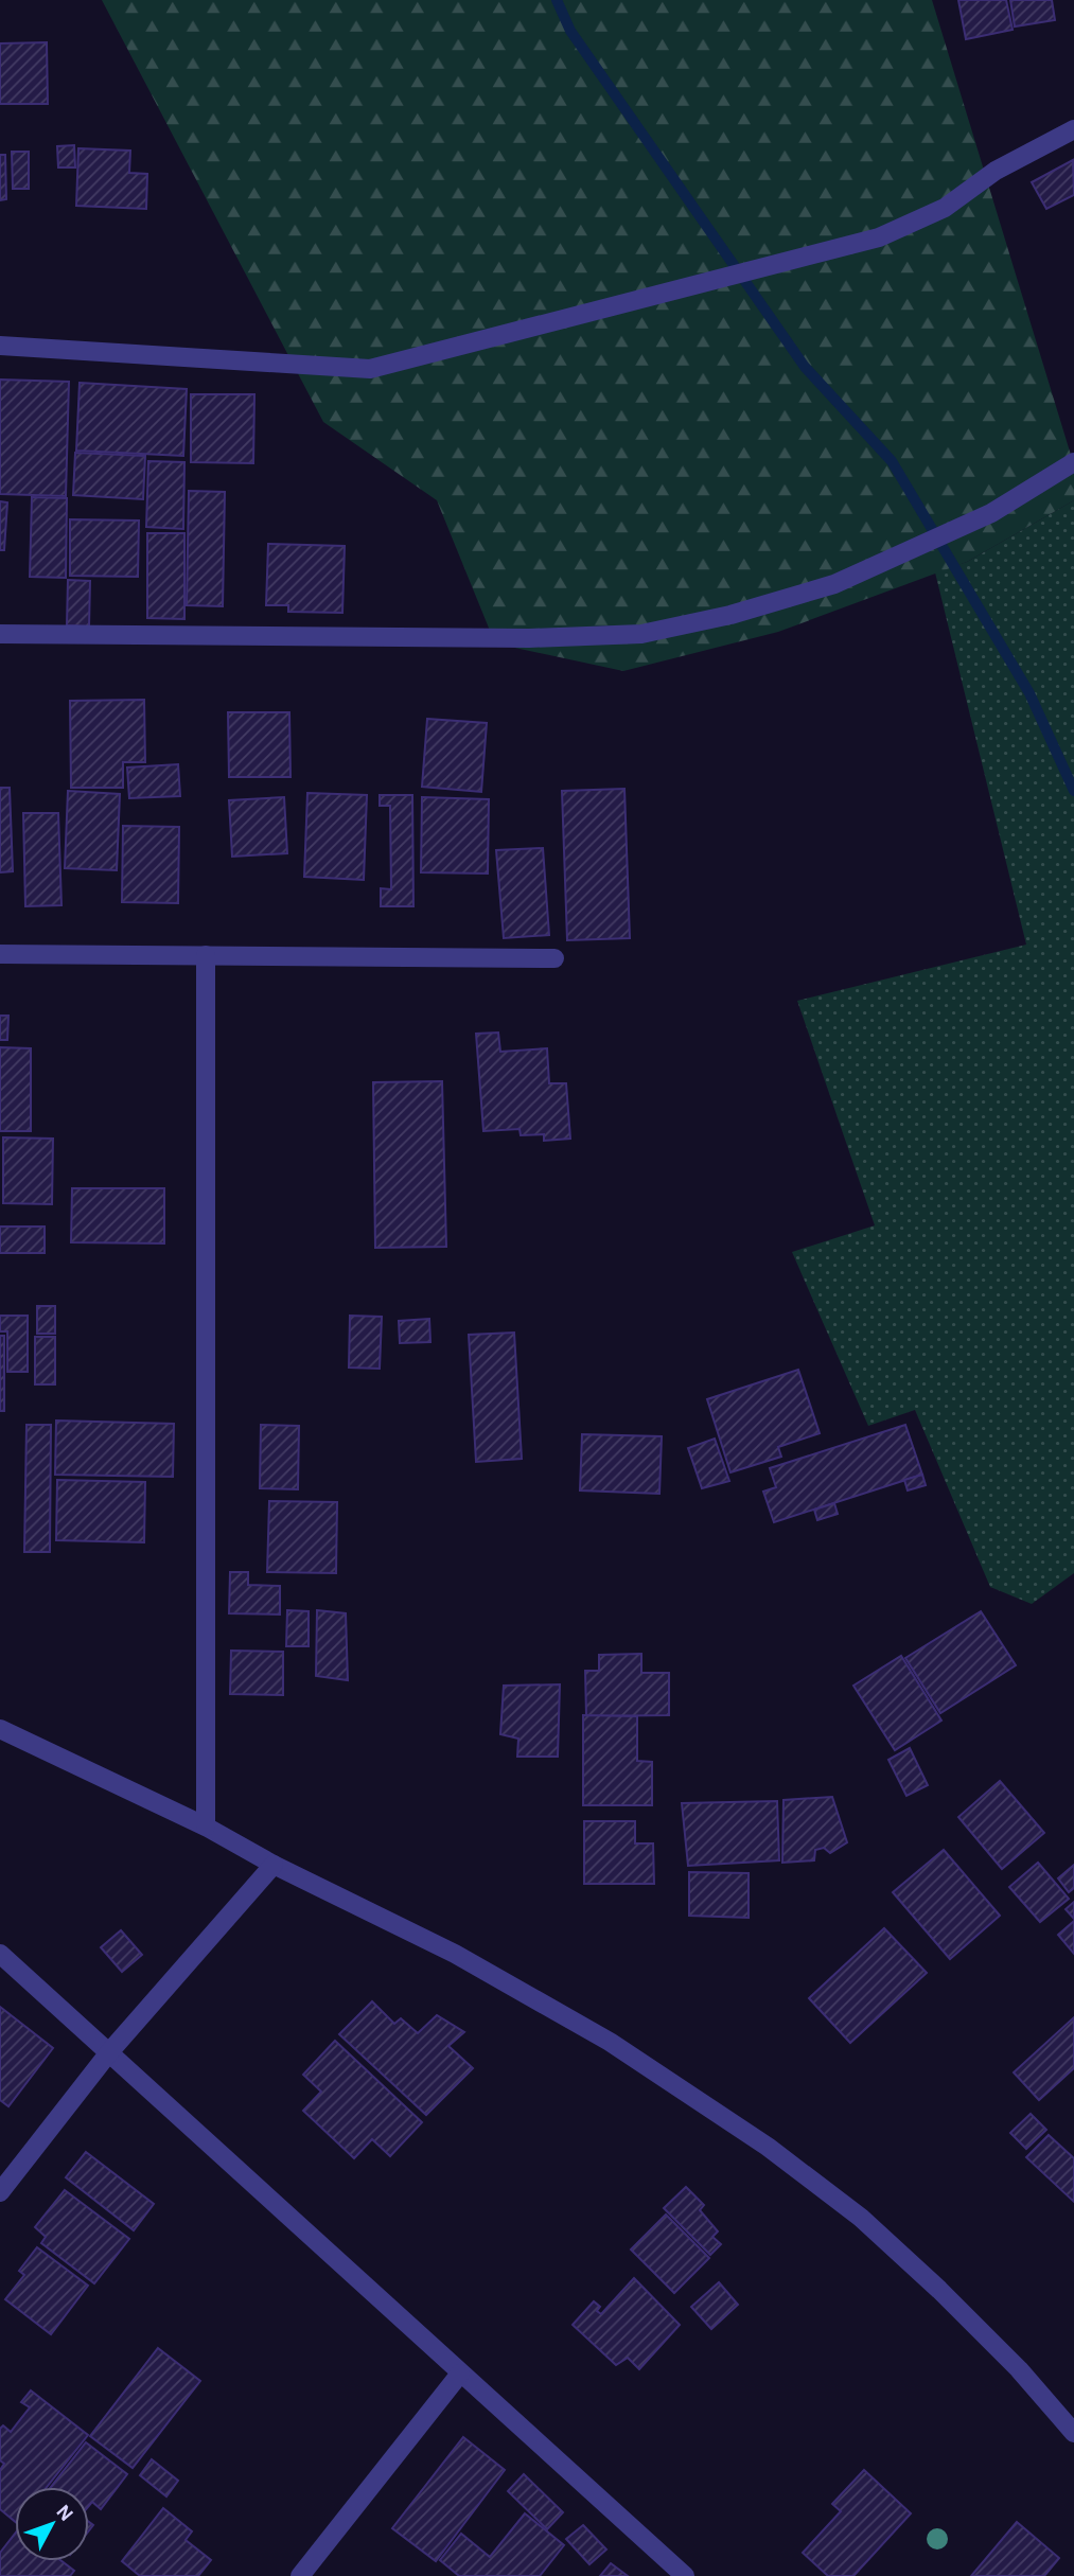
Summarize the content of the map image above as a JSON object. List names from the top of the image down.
{
  "north": "top right"
}
